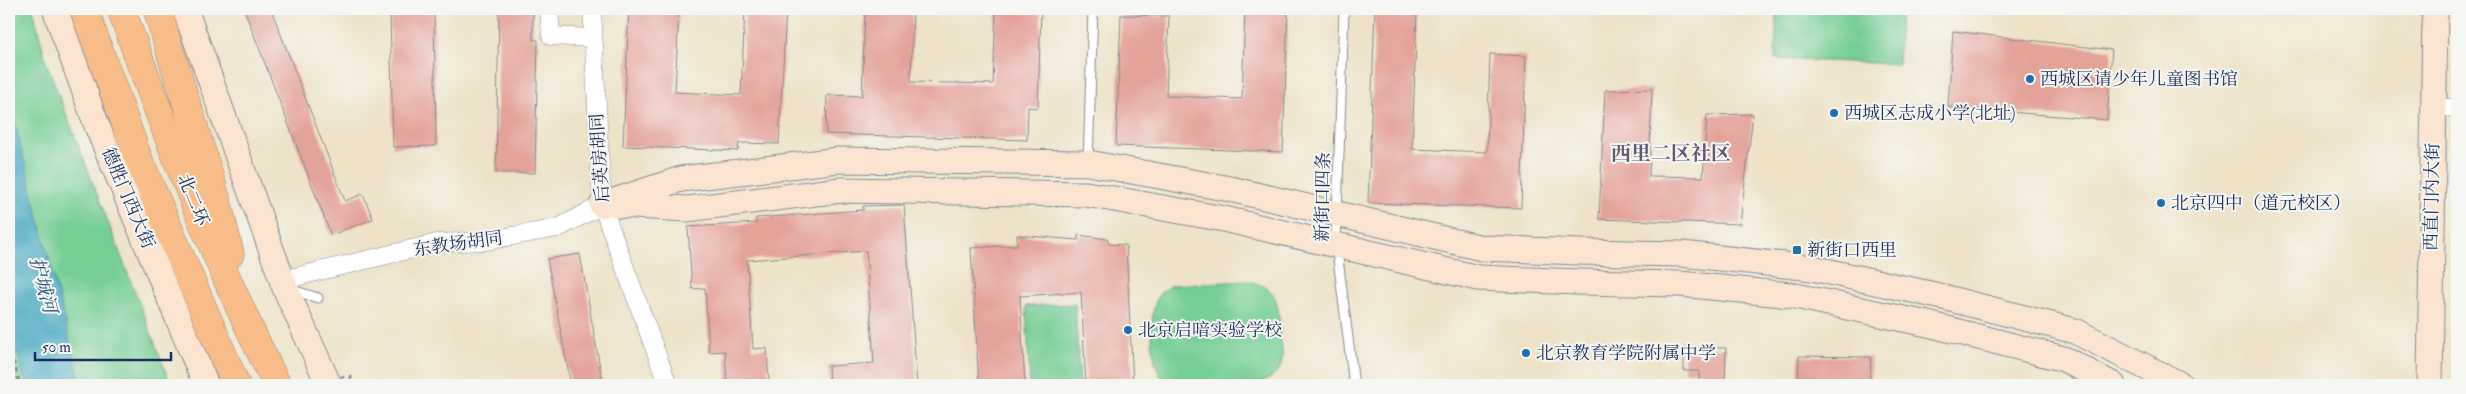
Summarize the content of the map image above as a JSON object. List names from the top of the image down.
{
  "streets": {
    "highway": ["北二环"],
    "street": [
      "后英房胡同",
      "西直门内大街",
      "德胜门西大街",
      "东教场胡同"
    ],
    "lane": ["新街口四条"]
  },
  "crossings": [
    ["后英房胡同", "东教场胡同"]
  ],
  "districts": ["西里二区社区"],
  "water": ["护城河"],
  "places": {
    "other": [
      "西城区请少年儿童图书馆",
      "西城区志成小学(北址)",
      "北京四中（道元校区）",
      "北京启喑实验学校",
      "北京教育学院附属中学"
    ],
    "transit": ["新街口西里"]
  },
  "scale_bar": "50 m"
}
